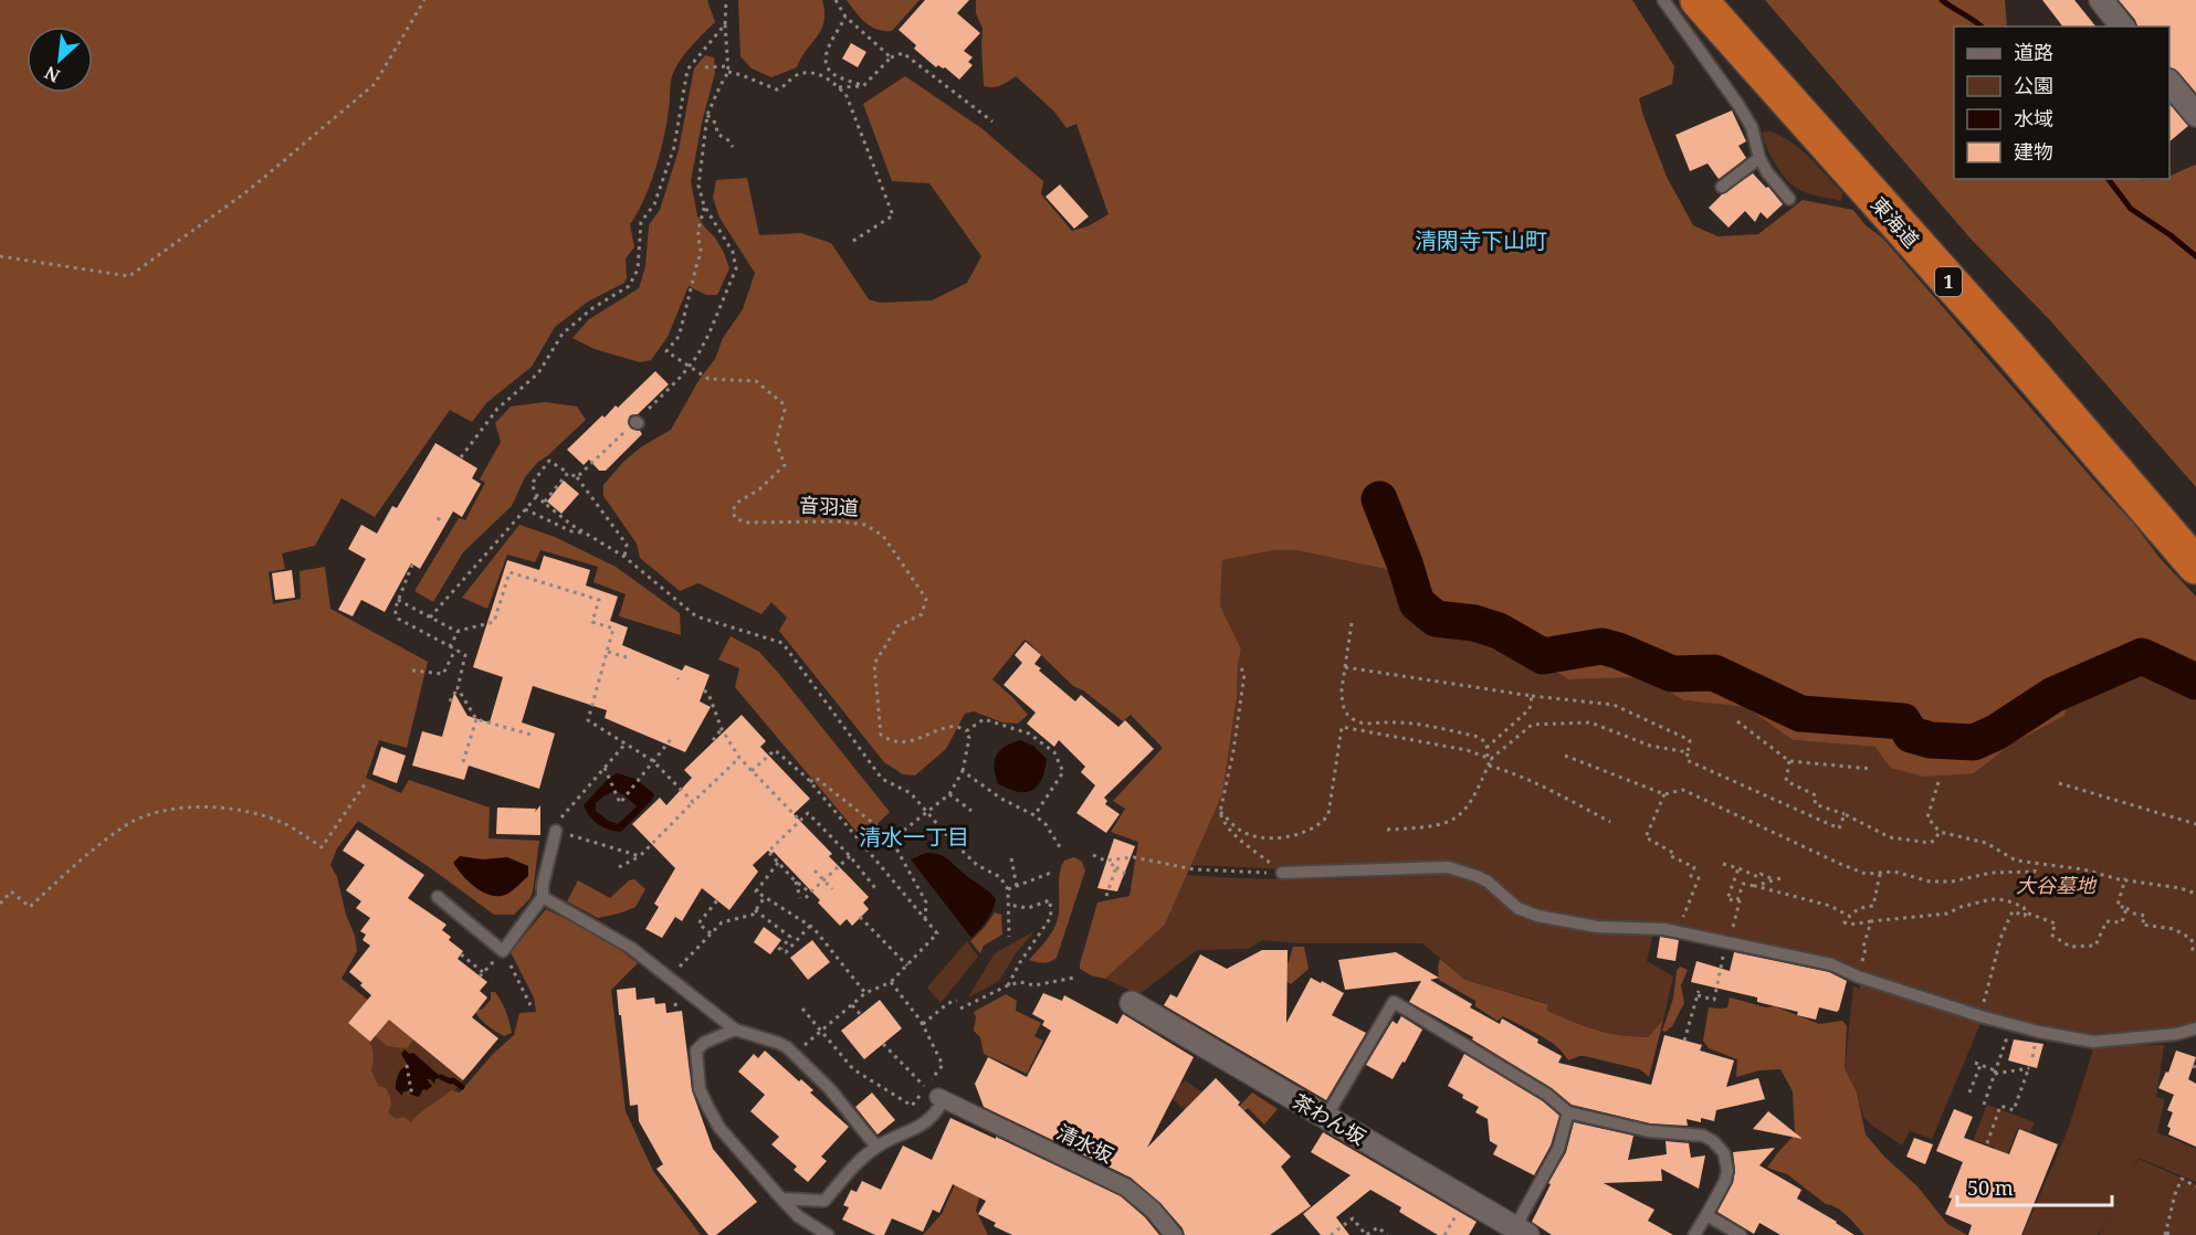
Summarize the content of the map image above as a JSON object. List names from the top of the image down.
{
  "streets": {
    "highway": ["東海道", "1"],
    "street": ["茶わん坂", "清水坂"],
    "path": ["音羽道"]
  },
  "districts": ["清閑寺下山町", "清水一丁目"],
  "parks": ["大谷墓地"],
  "legend": [
    "道路",
    "公園",
    "水域",
    "建物"
  ],
  "scale_bar": "50 m",
  "north": "bottom left"
}
